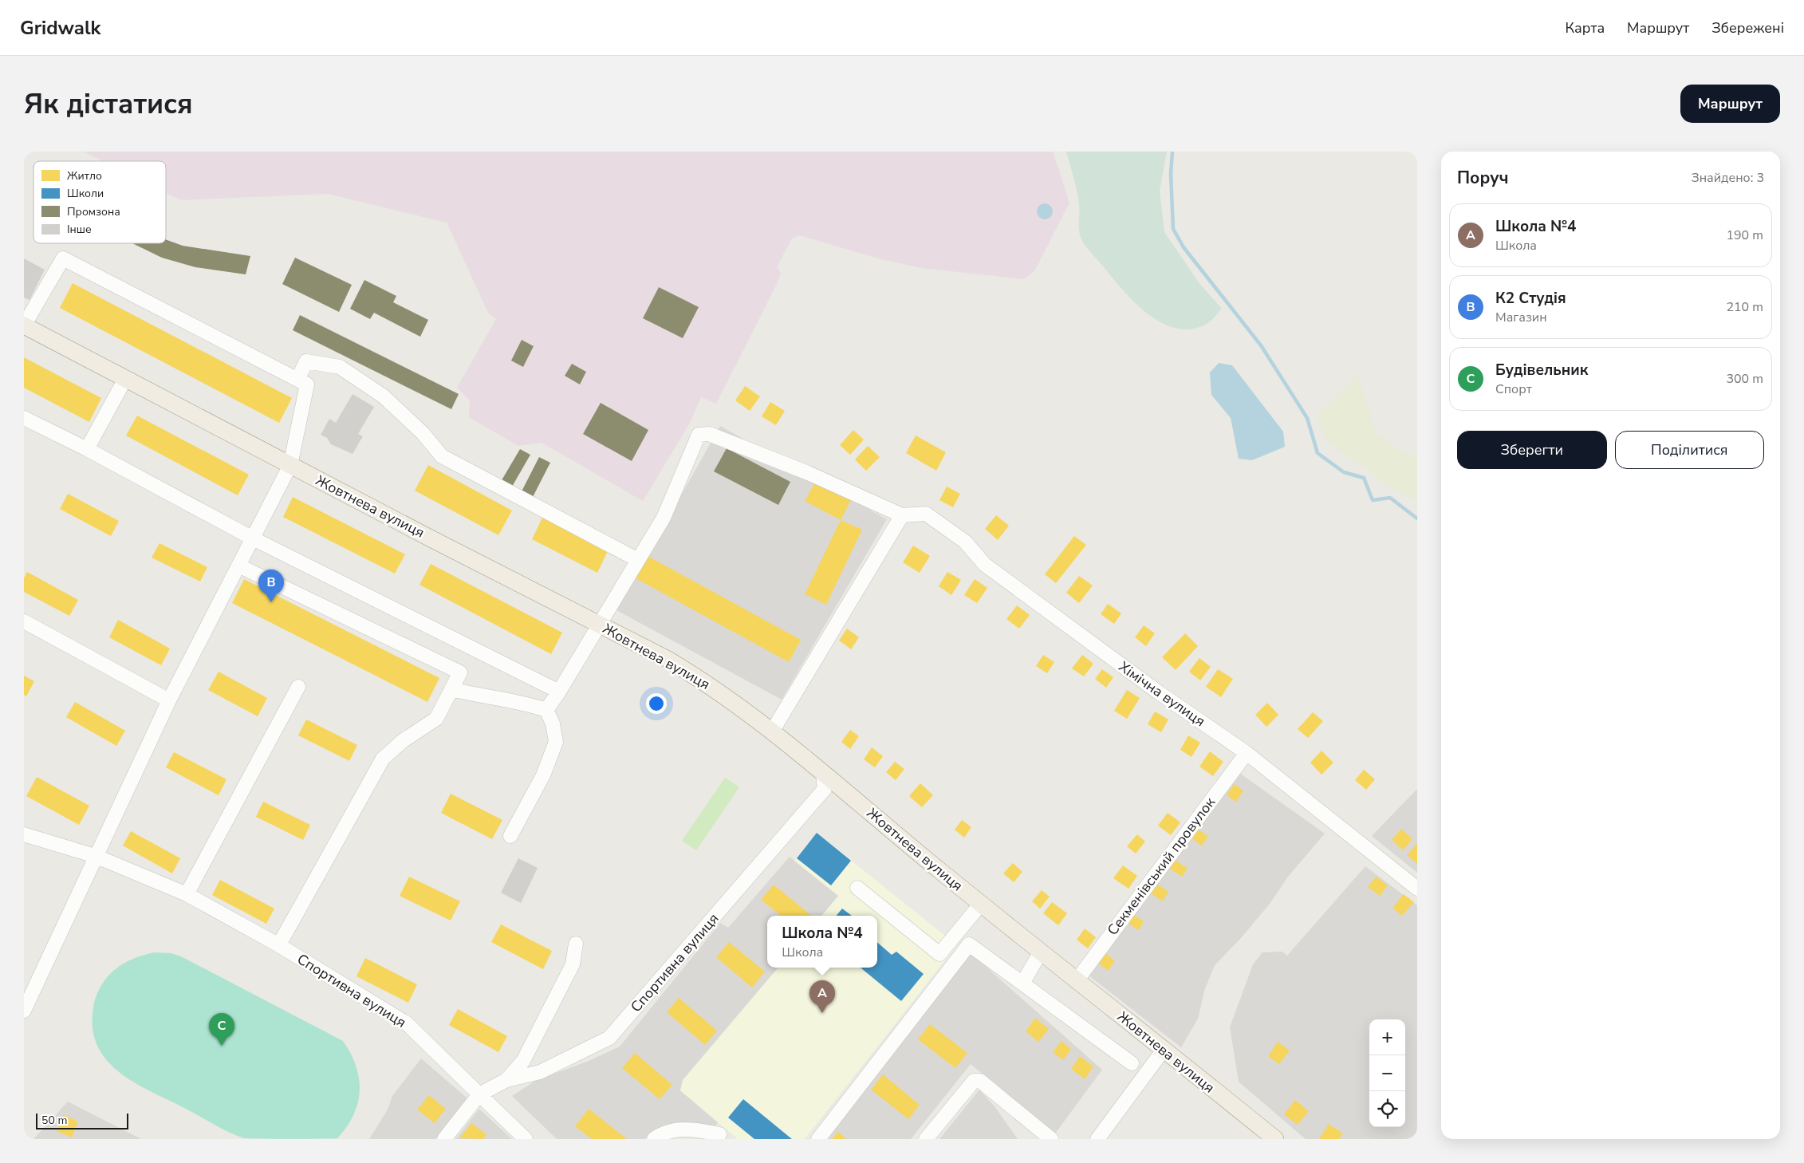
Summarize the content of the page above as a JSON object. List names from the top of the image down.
{
  "streets": {
    "main road": ["Жовтнева вулиця"],
    "street": ["Хімічна вулиця", "Секменівський провулок", "Спортивна вулиця"]
  },
  "crossings": [
    ["Жовтнева вулиця", "Секменівський провулок"],
    ["Жовтнева вулиця", "Спортивна вулиця"],
    ["Хімічна вулиця", "Секменівський провулок"]
  ],
  "legend": [
    "Житло",
    "Школи",
    "Промзона",
    "Інше"
  ],
  "scale_bar": "50 m",
  "page": {
    "header": "Gridwalk",
    "nav": ["Карта", "Маршрут", "Збережені"],
    "buttons": [
      "Маршрут",
      ["Зберегти", "Поділитися"]
    ],
    "title": "Як дістатися",
    "heading": ["Поруч", "Знайдено: 3"],
    "list": [
      {
        "mark": "A",
        "name": "Школа №4",
        "note": "Школа",
        "value": "190 m"
      },
      {
        "mark": "B",
        "name": "К2 Студiя",
        "note": "Магазин",
        "value": "210 m"
      },
      {
        "mark": "C",
        "name": "Будівельник",
        "note": "Спорт",
        "value": "300 m"
      }
    ],
    "pins": ["B", "A", "C"],
    "popup": ["Школа №4", "Школа"],
    "map_buttons": ["+", "−"],
    "scale": "50 m"
  }
}
